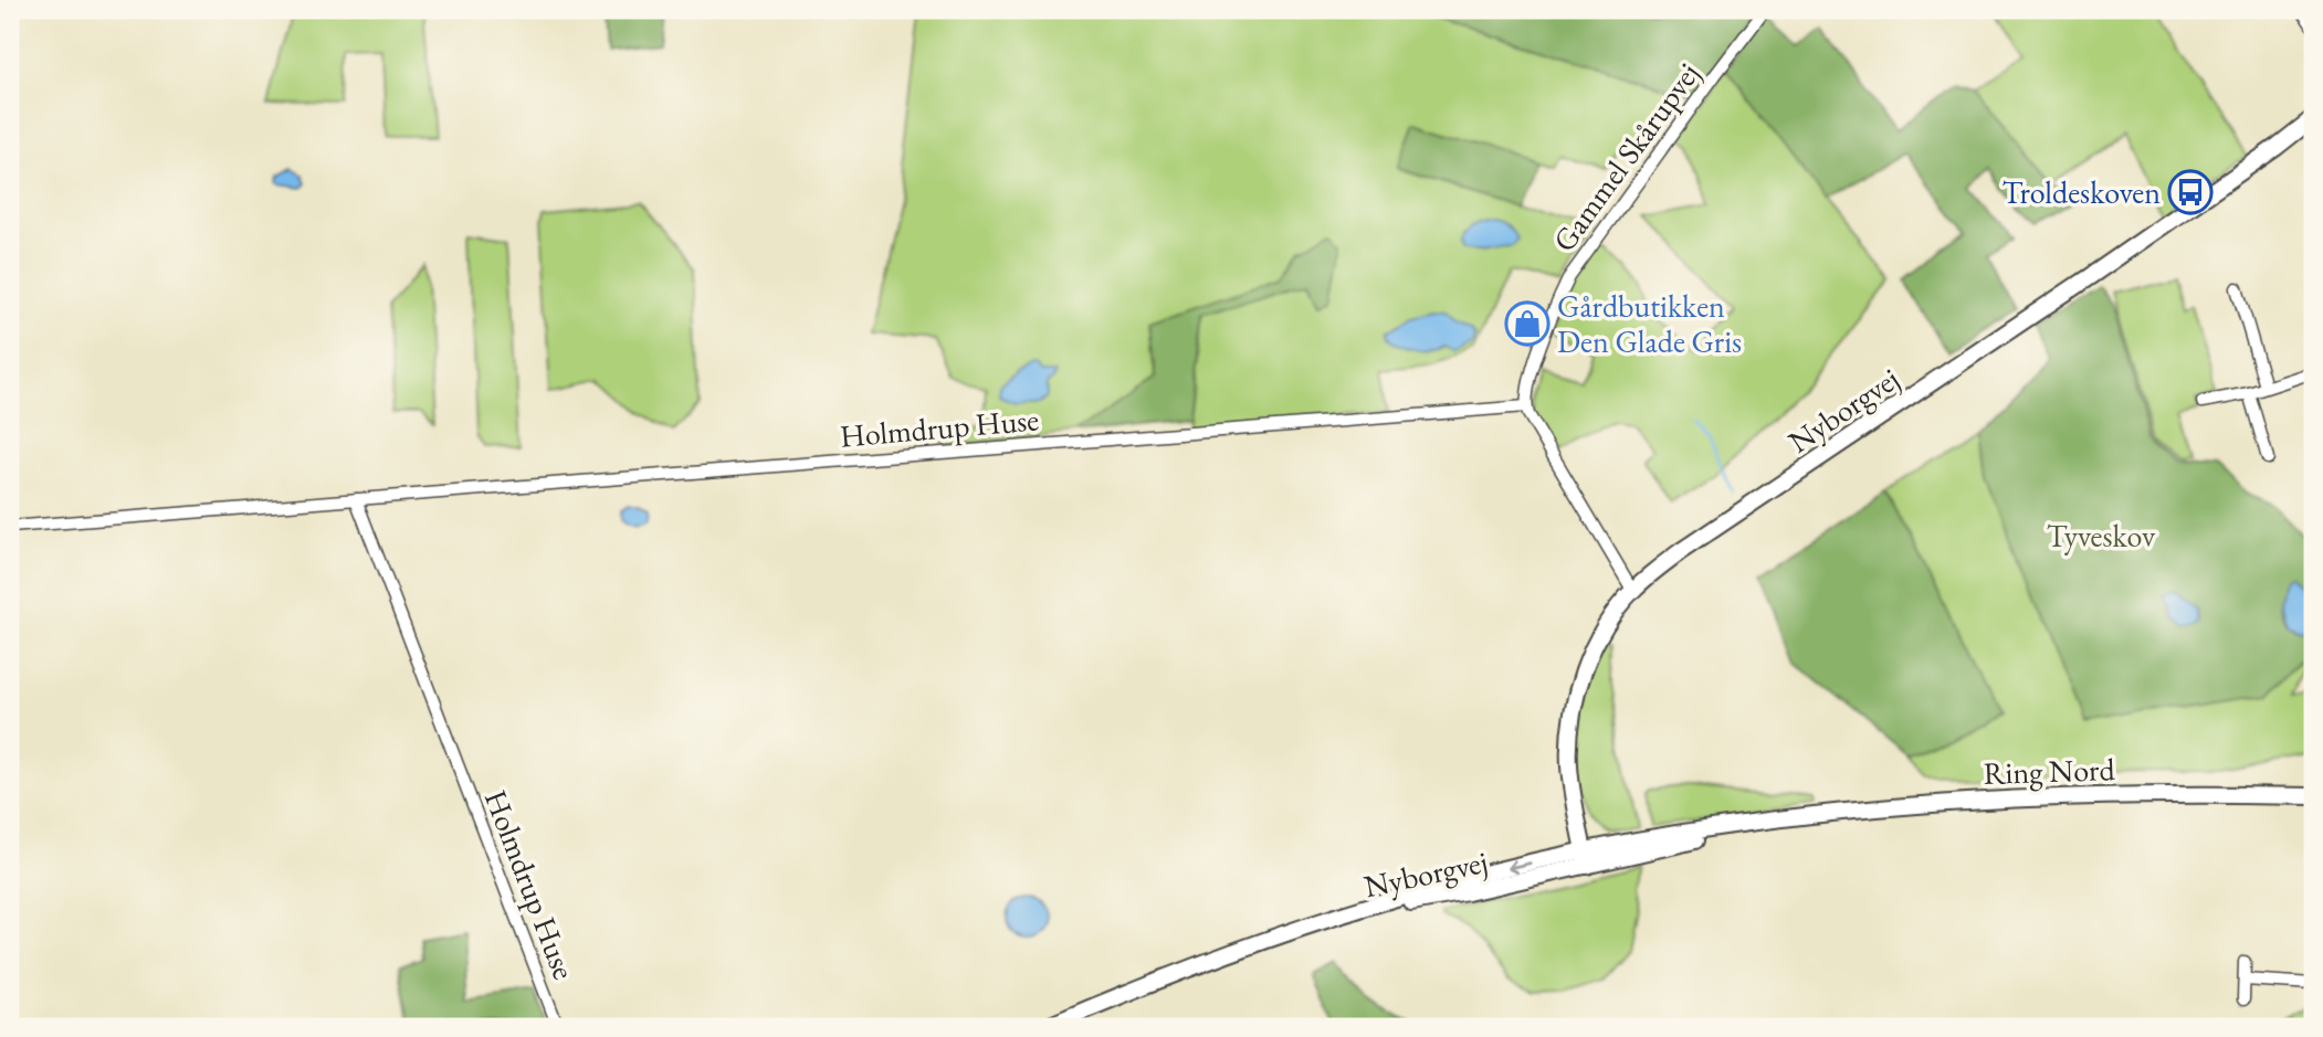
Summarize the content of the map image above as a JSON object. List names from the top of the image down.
{
  "streets": {
    "main road": ["Nyborgvej", "Ring Nord"],
    "street": ["Gammel Skårupvej", "Holmdrup Huse"]
  },
  "crossings": [
    ["Gammel Skårupvej", "Holmdrup Huse"],
    ["Nyborgvej", "Ring Nord"]
  ],
  "parks": ["Tyveskov"],
  "places": {
    "bus stop": ["Troldeskoven"],
    "shop": ["Gårdbutikken Den Glade Gris"]
  }
}
